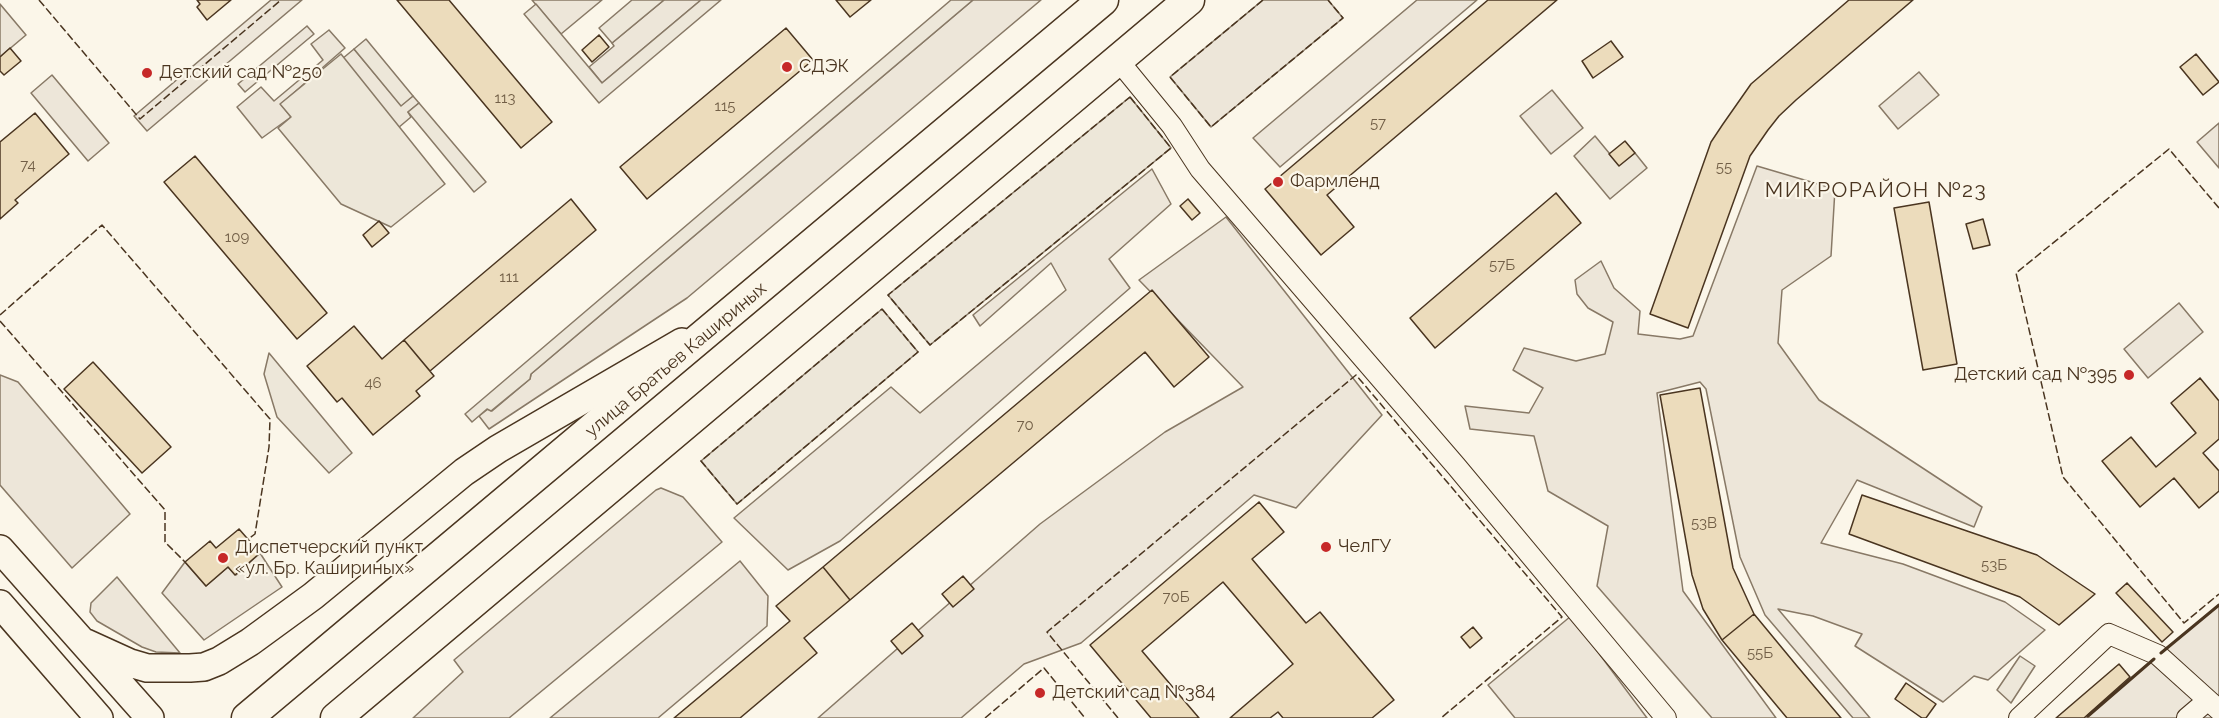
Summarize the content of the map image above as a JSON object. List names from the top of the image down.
{
  "streets": {
    "main road": ["улица Братьев Кашириных"]
  },
  "districts": ["МИКРОРАЙОН №23"],
  "places": [
    "СДЭК",
    "Детский сад №250",
    "Фармленд",
    "Детский сад №395",
    "ЧелГУ",
    "Диспетчерский пункт «ул. Бр. Кашириных»",
    "Детский сад №384"
  ],
  "house_numbers": [
    "113",
    "115",
    "57",
    "74",
    "55",
    "109",
    "57Б",
    "111",
    "46",
    "70",
    "53В",
    "53Б",
    "70Б",
    "55Б"
  ]
}
